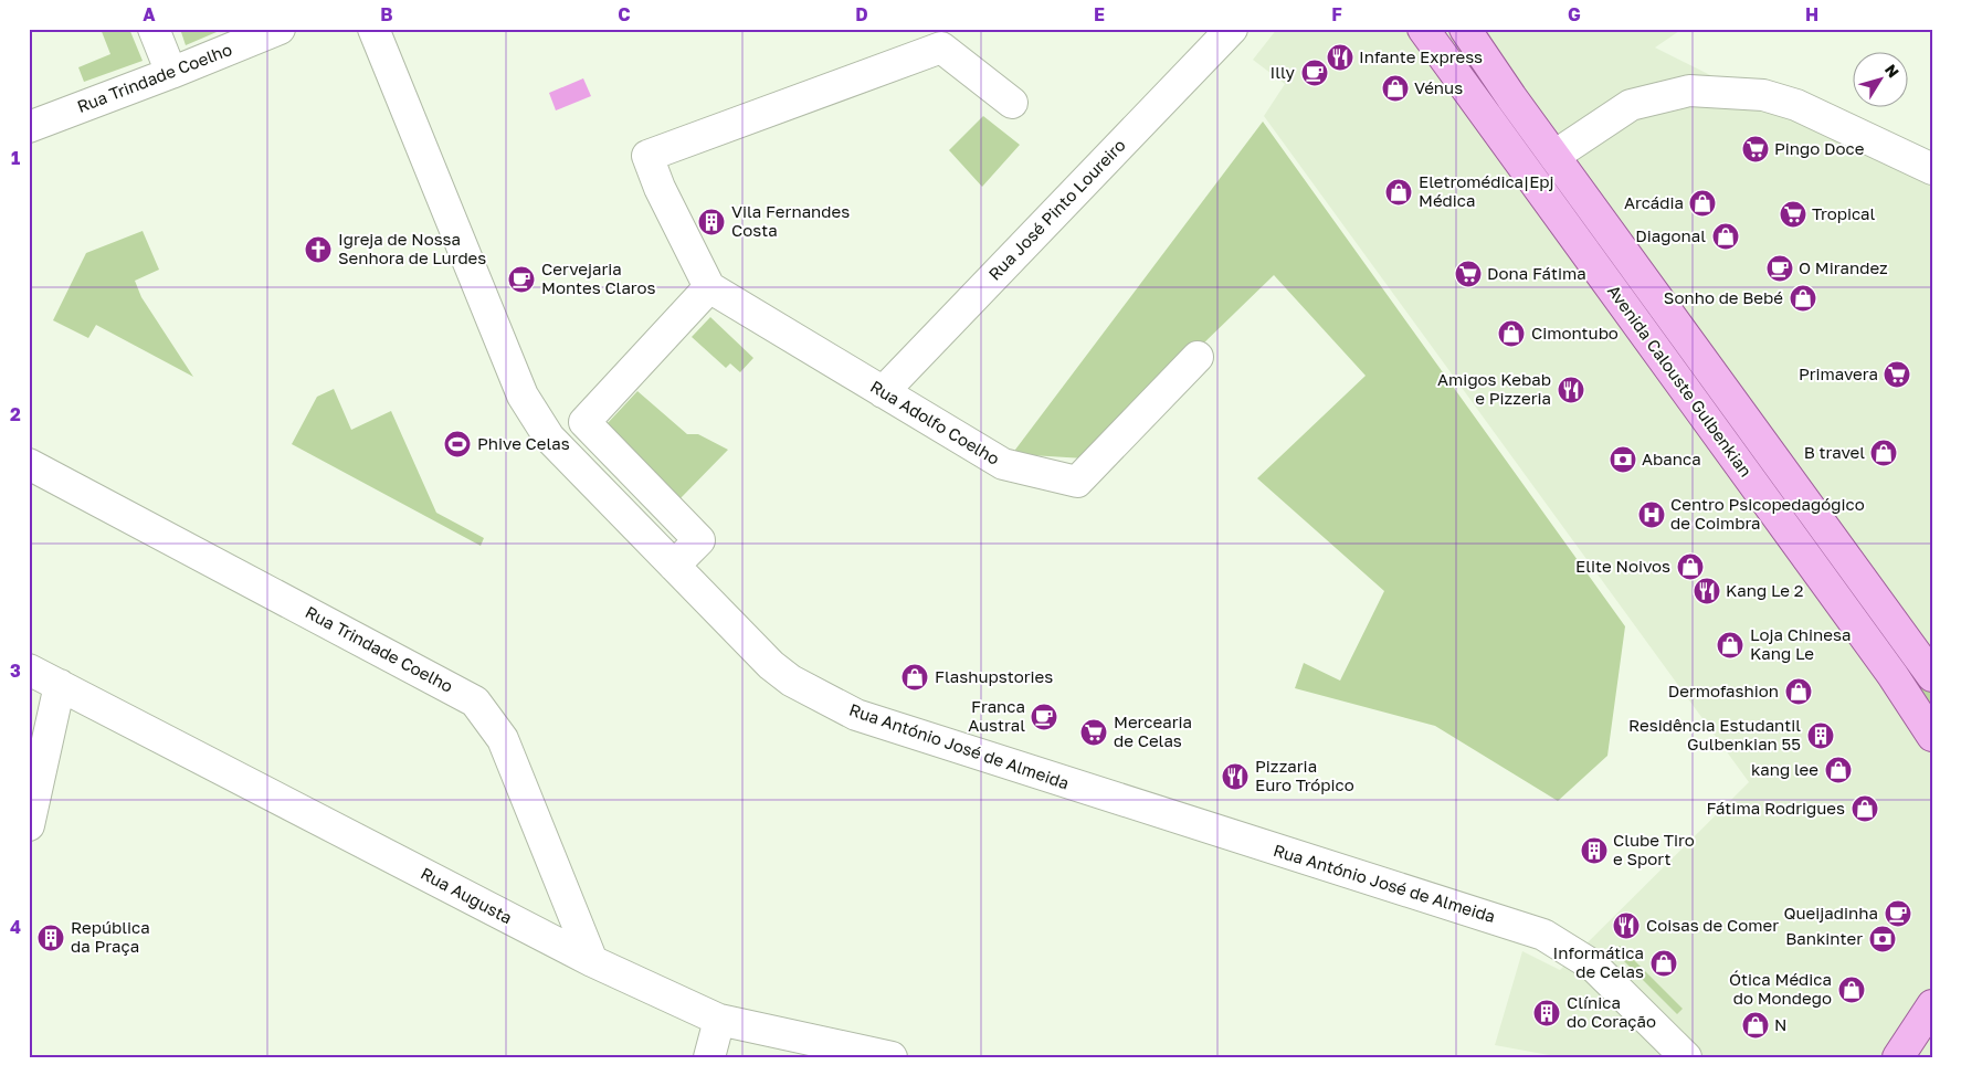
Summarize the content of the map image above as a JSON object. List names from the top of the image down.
{
  "streets": {
    "main road": ["Avenida Calouste Gulbenkian"],
    "street": [
      "Rua Trindade Coelho",
      "Rua José Pinto Loureiro",
      "Rua Adolfo Coelho",
      "Rua António José de Almeida",
      "Rua Augusta"
    ]
  },
  "crossings": [
    ["Rua Trindade Coelho", "Rua Augusta"],
    ["Rua José Pinto Loureiro", "Rua Adolfo Coelho"]
  ],
  "places": {
    "restaurant": [
      "Infante Express",
      "Amigos Kebab e Pizzeria",
      "Kang Le 2",
      "Pizzaria Euro Trópico",
      "Coisas de Comer"
    ],
    "cafe": [
      "Illy",
      "O Mirandez",
      "Cervejaria Montes Claros",
      "Franca Austral",
      "Queijadinha"
    ],
    "shop": [
      "Vénus",
      "Eletromédica|Epj Médica",
      "Arcádia",
      "Diagonal",
      "Sonho de Bebé",
      "Cimontubo",
      "B travel",
      "Elite Noivos",
      "Loja Chinesa Kang Le",
      "Flashupstories",
      "Dermofashion",
      "kang lee",
      "Fátima Rodrigues",
      "Informática de Celas",
      "Ótica Médica do Mondego",
      "N"
    ],
    "supermarket": [
      "Pingo Doce",
      "Tropical",
      "Dona Fátima",
      "Primavera",
      "Mercearia de Celas"
    ],
    "building": [
      "Vila Fernandes Costa",
      "Residência Estudantil Gulbenkian 55",
      "Clube Tiro e Sport",
      "República da Praça",
      "Clínica do Coração"
    ],
    "church": ["Igreja de Nossa Senhora de Lurdes"],
    "sports": ["Phive Celas"],
    "bank": ["Abanca", "Bankinter"],
    "hospital": ["Centro Psicopedagógico de Coimbra"]
  },
  "north": "top right",
  "grid": {
    "columns": [
      "A",
      "B",
      "C",
      "D",
      "E",
      "F",
      "G",
      "H"
    ],
    "rows": [
      "1",
      "2",
      "3",
      "4"
    ]
  }
}
